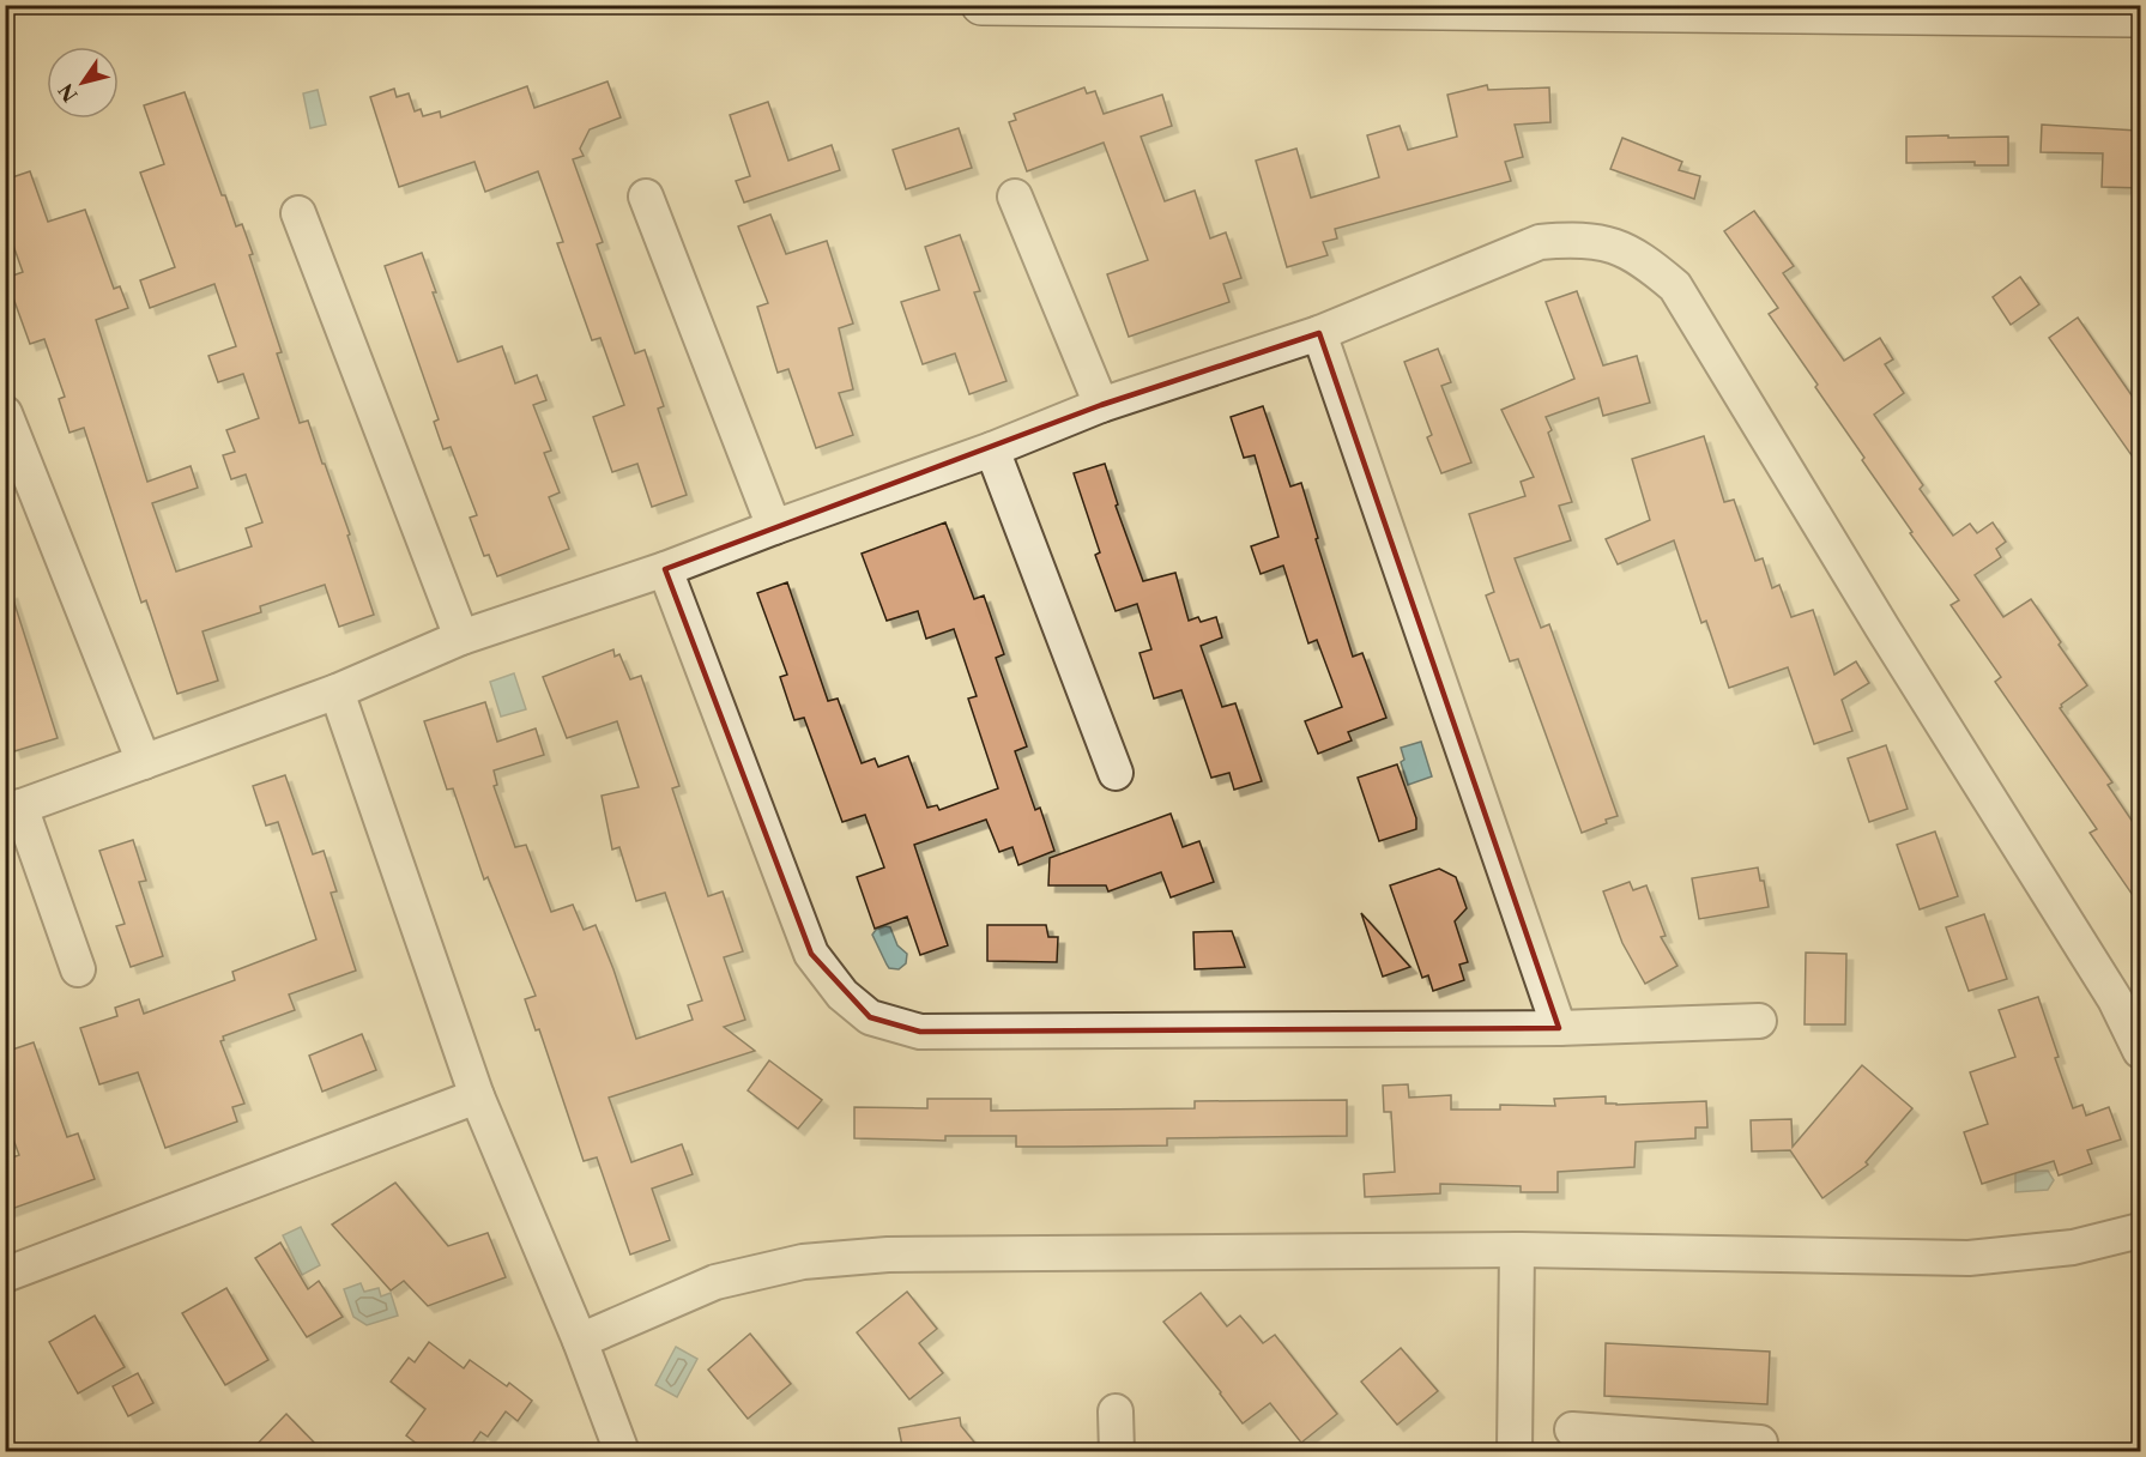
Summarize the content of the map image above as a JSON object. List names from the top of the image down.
{
  "north": "bottom left"
}
